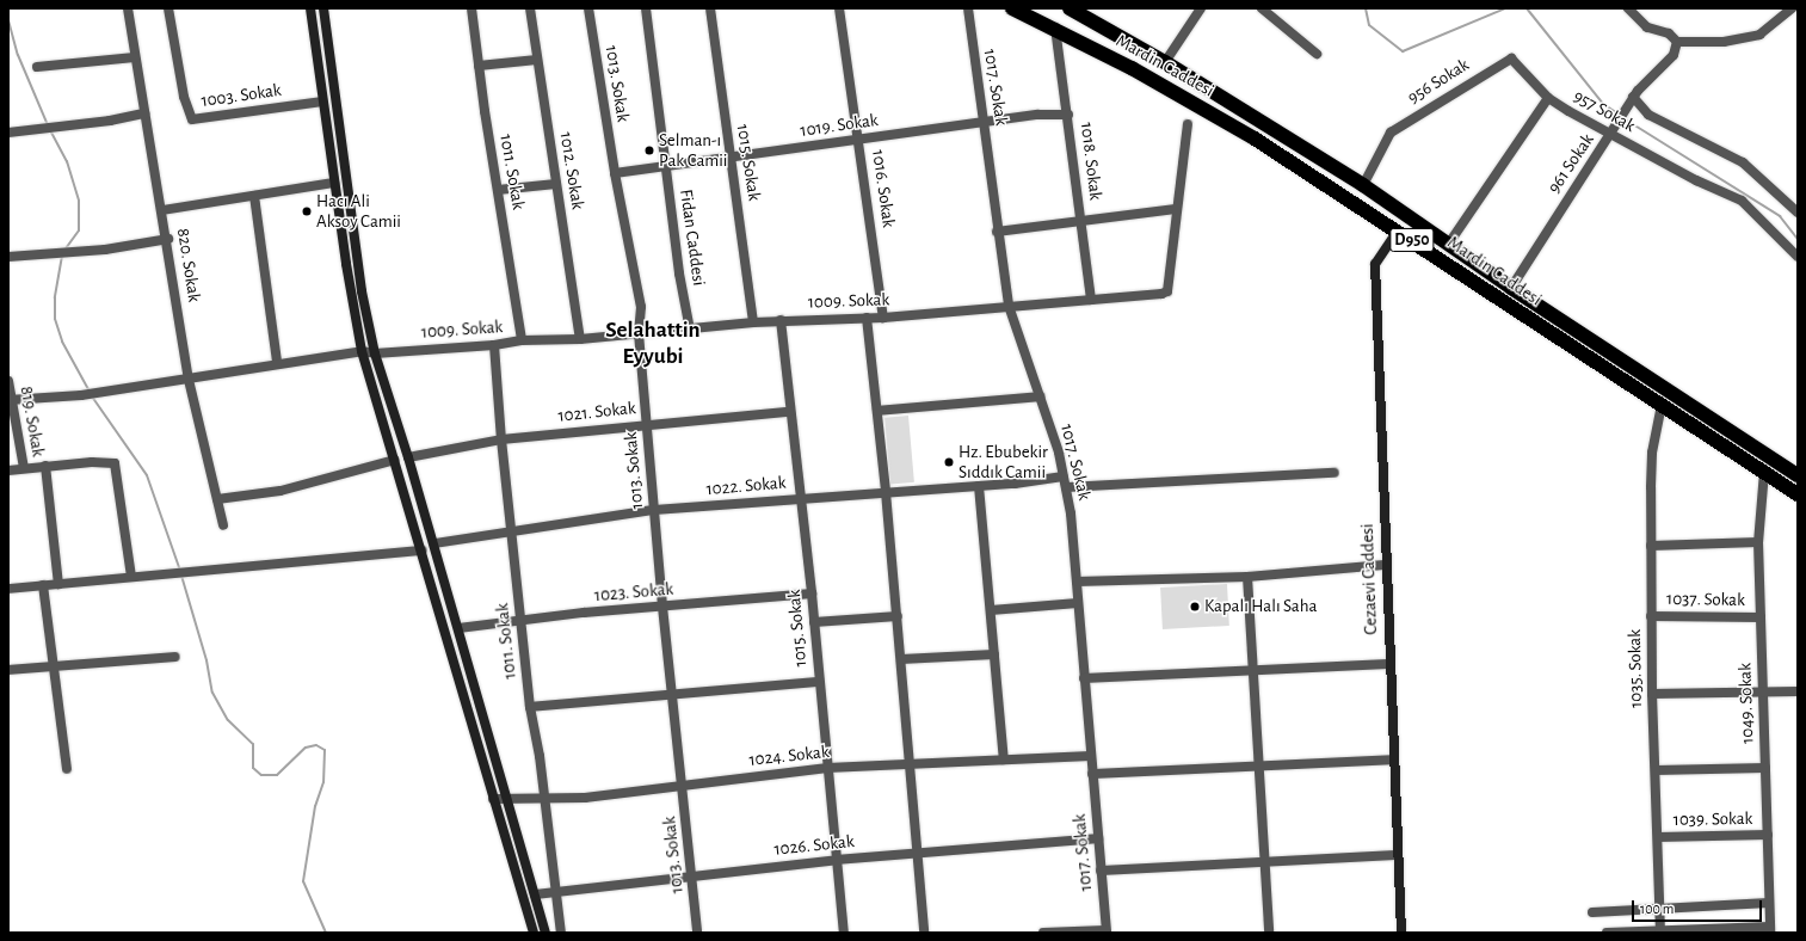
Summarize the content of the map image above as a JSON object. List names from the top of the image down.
{
  "streets": {
    "highway": ["Mardin Caddesi", "D950"],
    "street": [
      "956 Sokak",
      "1013. Sokak",
      "1017. Sokak",
      "1003. Sokak",
      "957 Sokak",
      "1019. Sokak",
      "1018. Sokak",
      "1015. Sokak",
      "961 Sokak",
      "1012. Sokak",
      "1011. Sokak",
      "1016. Sokak",
      "Fidan Caddesi",
      "820. Sokak",
      "1009. Sokak",
      "1021. Sokak",
      "819. Sokak",
      "1022. Sokak",
      "Cezaevi Caddesi",
      "1023. Sokak",
      "1037. Sokak",
      "1035. Sokak",
      "1049. Sokak",
      "1024. Sokak",
      "1039. Sokak",
      "1026. Sokak"
    ]
  },
  "crossings": [
    ["Mardin Caddesi", "956 Sokak"],
    ["Mardin Caddesi", "957 Sokak"],
    ["Mardin Caddesi", "1018. Sokak"],
    ["Mardin Caddesi", "961 Sokak"],
    ["Mardin Caddesi", "Cezaevi Caddesi"],
    ["Mardin Caddesi", "1035. Sokak"],
    ["Mardin Caddesi", "1049. Sokak"],
    ["956 Sokak", "957 Sokak"],
    ["1013. Sokak", "1019. Sokak"],
    ["1013. Sokak", "1009. Sokak"],
    ["1013. Sokak", "1021. Sokak"],
    ["1013. Sokak", "1022. Sokak"],
    ["1013. Sokak", "1023. Sokak"],
    ["1013. Sokak", "1024. Sokak"],
    ["1013. Sokak", "1026. Sokak"],
    ["1017. Sokak", "1019. Sokak"],
    ["1017. Sokak", "1009. Sokak"],
    ["1017. Sokak", "1022. Sokak"],
    ["1017. Sokak", "1024. Sokak"],
    ["1017. Sokak", "1026. Sokak"],
    ["957 Sokak", "961 Sokak"],
    ["1019. Sokak", "1018. Sokak"],
    ["1019. Sokak", "1015. Sokak"],
    ["1019. Sokak", "1016. Sokak"],
    ["1019. Sokak", "Fidan Caddesi"],
    ["1018. Sokak", "1009. Sokak"],
    ["1015. Sokak", "1009. Sokak"],
    ["1015. Sokak", "1021. Sokak"],
    ["1015. Sokak", "1022. Sokak"],
    ["1015. Sokak", "1023. Sokak"],
    ["1015. Sokak", "1024. Sokak"],
    ["1015. Sokak", "1026. Sokak"],
    ["1012. Sokak", "1009. Sokak"],
    ["1011. Sokak", "1009. Sokak"],
    ["1011. Sokak", "1021. Sokak"],
    ["1011. Sokak", "1022. Sokak"],
    ["1011. Sokak", "1023. Sokak"],
    ["1011. Sokak", "1024. Sokak"],
    ["1011. Sokak", "1026. Sokak"],
    ["1016. Sokak", "1009. Sokak"],
    ["Fidan Caddesi", "1009. Sokak"],
    ["820. Sokak", "1009. Sokak"],
    ["1009. Sokak", "819. Sokak"],
    ["1037. Sokak", "1035. Sokak"],
    ["1037. Sokak", "1049. Sokak"],
    ["1035. Sokak", "1039. Sokak"],
    ["1049. Sokak", "1039. Sokak"]
  ],
  "districts": ["Selahattin Eyyubi"],
  "places": [
    "Selman-ı Pak Camii",
    "Hacı Ali Aksoy Camii",
    "Hz. Ebubekir Sıddık Camii",
    "Kapalı Halı Saha"
  ],
  "scale_bar": "100 m"
}
